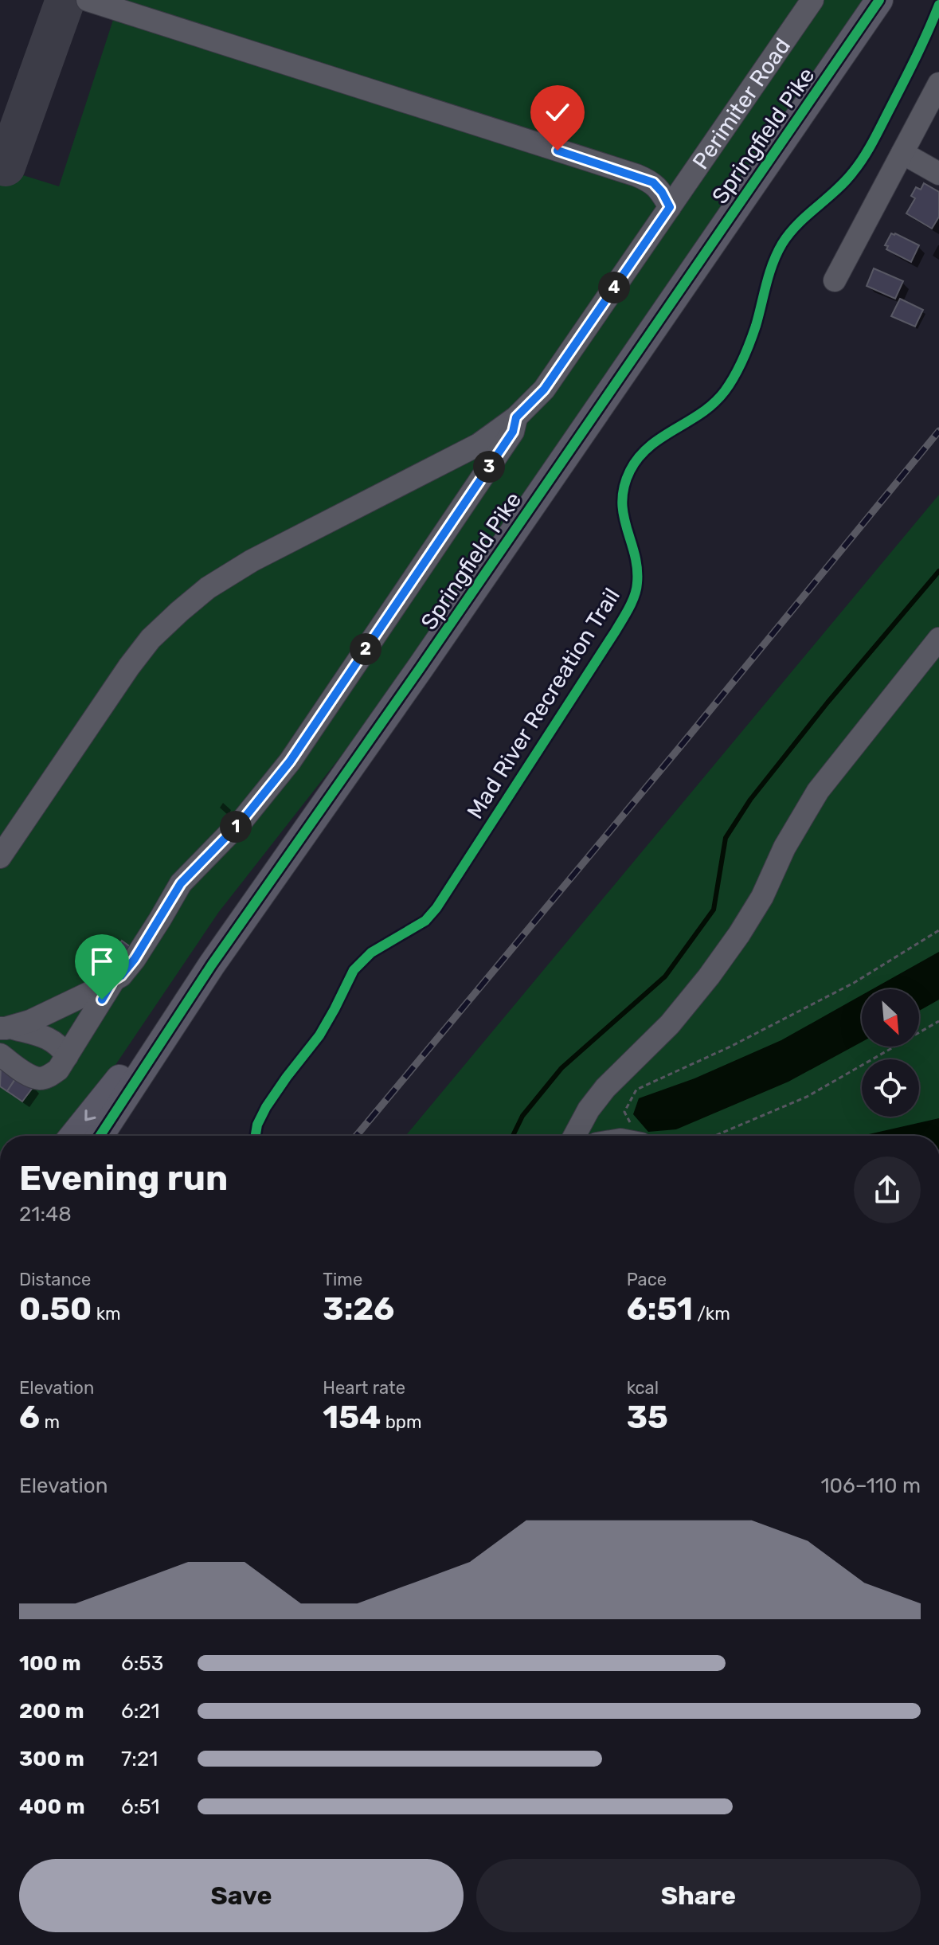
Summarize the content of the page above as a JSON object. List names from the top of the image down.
{
  "streets": {
    "main road": ["Springfield Pike"],
    "street": ["Perimiter Road"],
    "cycle path": ["Mad River Recreation Trail"]
  },
  "north": "bottom right",
  "page": {
    "pins": [
      "4",
      "3",
      "2",
      "1"
    ],
    "heading": ["Evening run", "21:48"],
    "stats": [
      ["Distance", "0.50 km"],
      ["Time", "3:26"],
      ["Pace", "6:51 /km"],
      ["Elevation", "6 m"],
      ["Heart rate", "154 bpm"],
      ["kcal", "35"]
    ],
    "chart": ["Elevation", "106–110 m"],
    "list": [
      {
        "name": "100 m",
        "note": "6:53"
      },
      {
        "name": "200 m",
        "note": "6:21"
      },
      {
        "name": "300 m",
        "note": "7:21"
      },
      {
        "name": "400 m",
        "note": "6:51"
      }
    ],
    "buttons": ["Save", "Share"]
  }
}
